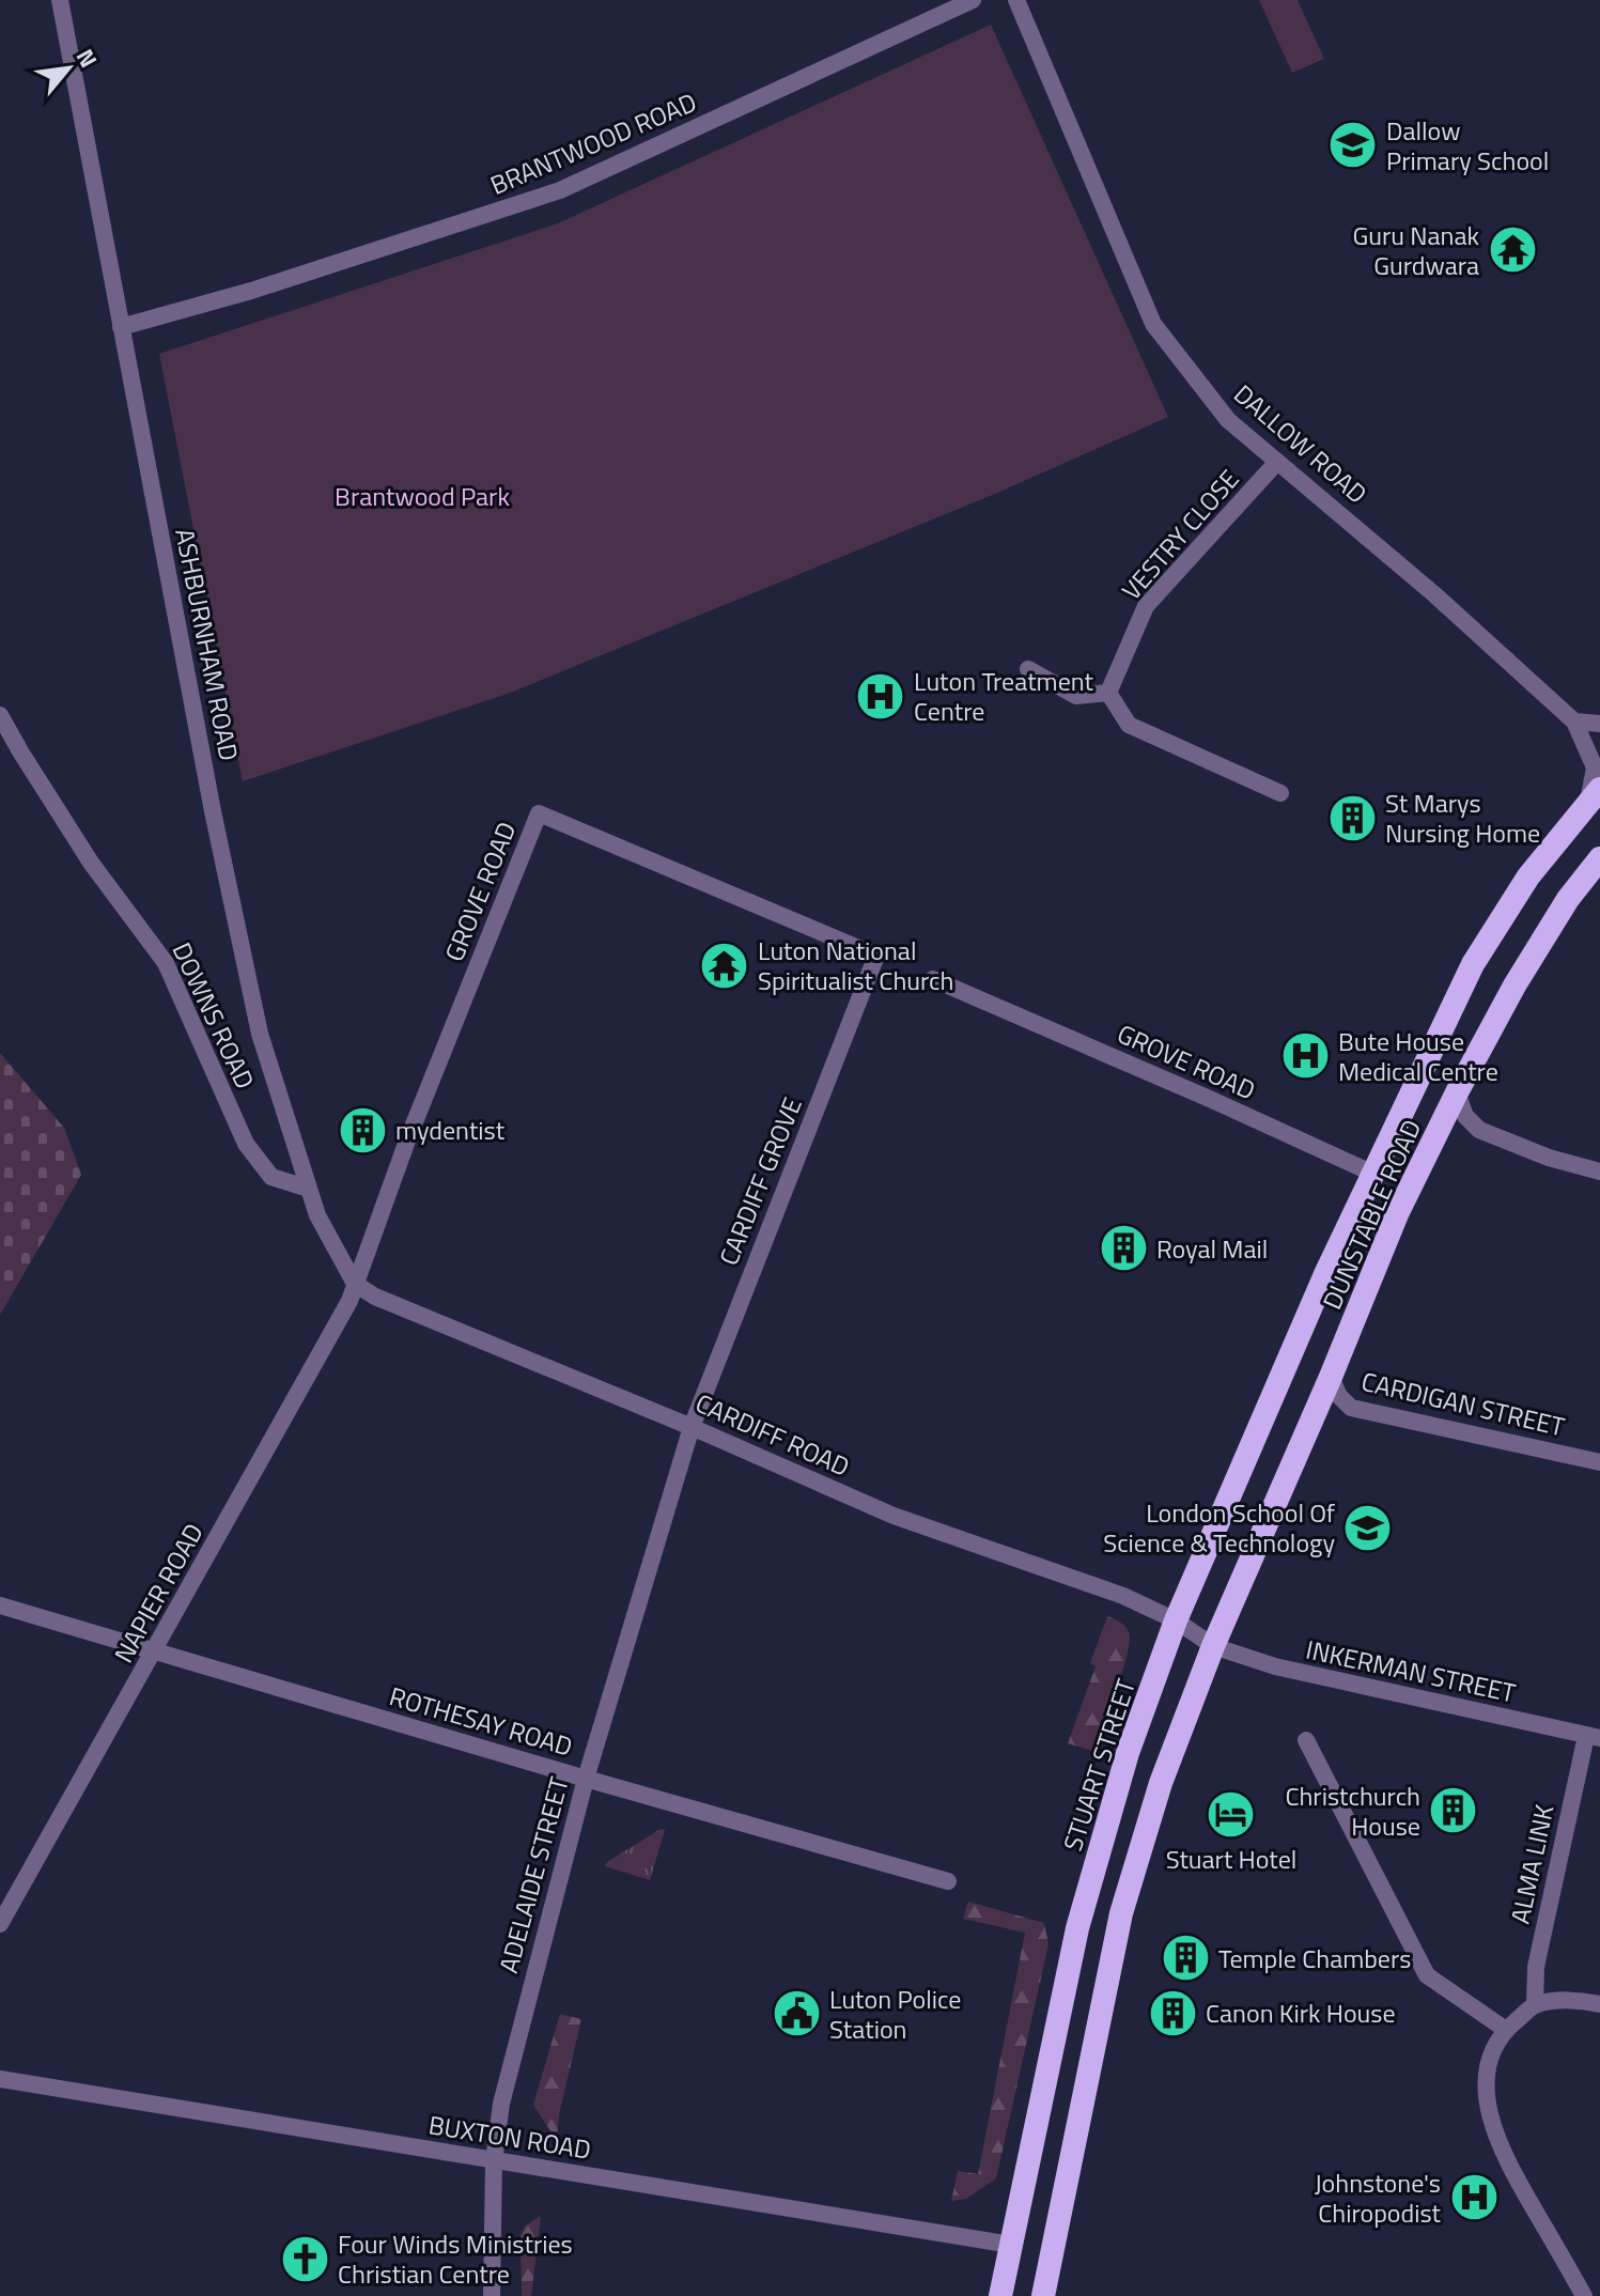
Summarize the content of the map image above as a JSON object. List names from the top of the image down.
{
  "streets": {
    "highway": ["DUNSTABLE ROAD", "STUART STREET"],
    "street": [
      "BRANTWOOD ROAD",
      "DALLOW ROAD",
      "VESTRY CLOSE",
      "ASHBURNHAM ROAD",
      "GROVE ROAD",
      "DOWNS ROAD",
      "CARDIFF GROVE",
      "CARDIGAN STREET",
      "CARDIFF ROAD",
      "NAPIER ROAD",
      "INKERMAN STREET",
      "ROTHESAY ROAD",
      "ALMA LINK",
      "ADELAIDE STREET",
      "BUXTON ROAD"
    ]
  },
  "crossings": [
    ["BRANTWOOD ROAD", "ASHBURNHAM ROAD"],
    ["DALLOW ROAD", "VESTRY CLOSE"],
    ["DALLOW ROAD", "DUNSTABLE ROAD"],
    ["ASHBURNHAM ROAD", "GROVE ROAD"],
    ["ASHBURNHAM ROAD", "DOWNS ROAD"],
    ["ASHBURNHAM ROAD", "CARDIFF ROAD"],
    ["ASHBURNHAM ROAD", "NAPIER ROAD"],
    ["GROVE ROAD", "CARDIFF GROVE"],
    ["GROVE ROAD", "DUNSTABLE ROAD"],
    ["GROVE ROAD", "CARDIFF ROAD"],
    ["GROVE ROAD", "NAPIER ROAD"],
    ["CARDIFF GROVE", "CARDIFF ROAD"],
    ["CARDIFF GROVE", "ADELAIDE STREET"],
    ["DUNSTABLE ROAD", "CARDIGAN STREET"],
    ["DUNSTABLE ROAD", "STUART STREET"],
    ["CARDIFF ROAD", "NAPIER ROAD"],
    ["CARDIFF ROAD", "INKERMAN STREET"],
    ["CARDIFF ROAD", "STUART STREET"],
    ["CARDIFF ROAD", "ADELAIDE STREET"],
    ["NAPIER ROAD", "ROTHESAY ROAD"],
    ["INKERMAN STREET", "ALMA LINK"],
    ["ROTHESAY ROAD", "ADELAIDE STREET"],
    ["STUART STREET", "BUXTON ROAD"],
    ["ADELAIDE STREET", "BUXTON ROAD"]
  ],
  "parks": ["Brantwood Park"],
  "places": {
    "school or university": ["Dallow Primary School", "London School Of Science & Technology"],
    "temple": ["Guru Nanak Gurdwara", "Luton National Spiritualist Church"],
    "hospital": ["Luton Treatment Centre", "Bute House Medical Centre", "Johnstone's Chiropodist"],
    "building": [
      "St Marys Nursing Home",
      "mydentist",
      "Royal Mail",
      "Christchurch House",
      "Temple Chambers",
      "Canon Kirk House"
    ],
    "hotel": ["Stuart Hotel"],
    "public building": ["Luton Police Station"],
    "church": ["Four Winds Ministries Christian Centre"]
  },
  "north": "top right"
}
